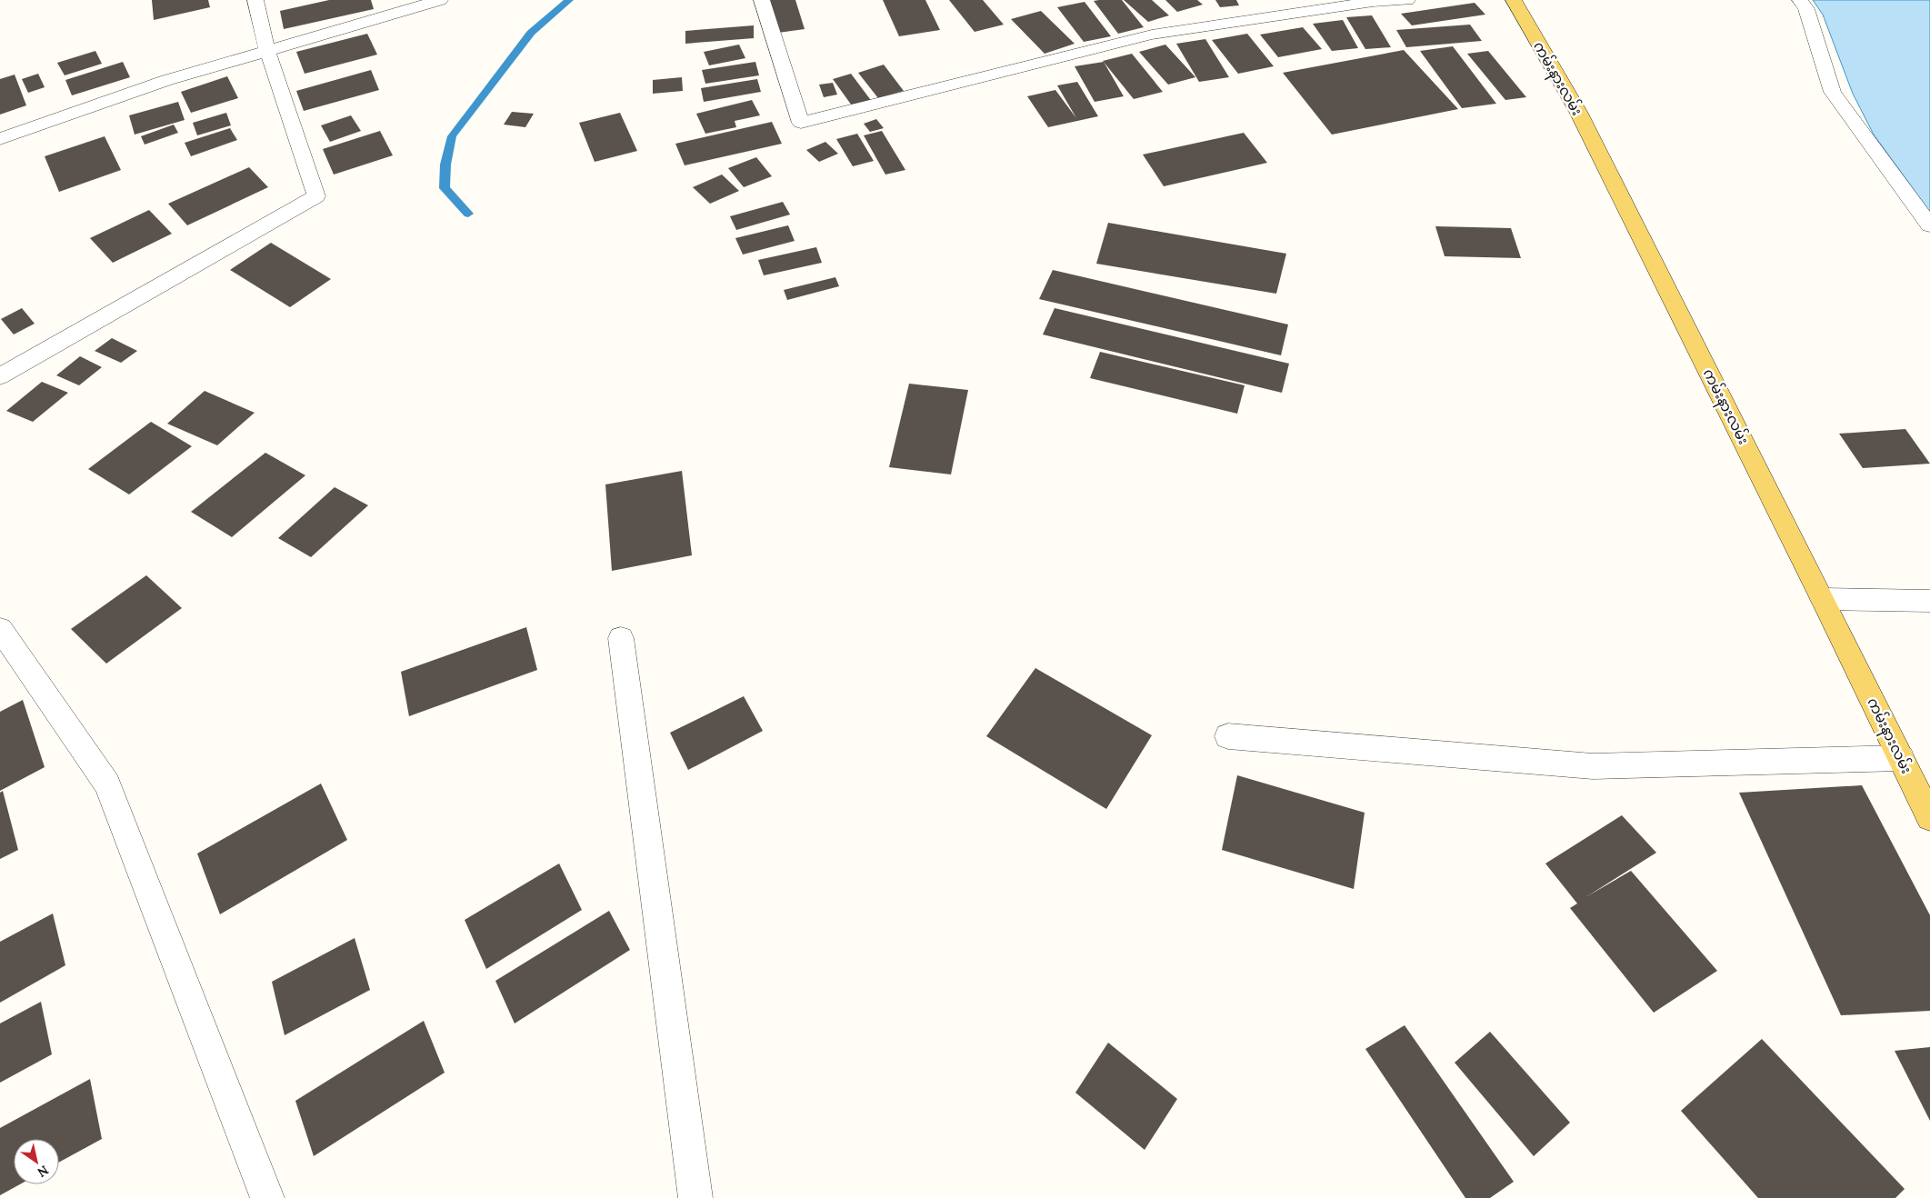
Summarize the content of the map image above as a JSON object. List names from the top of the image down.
{
  "streets": {
    "main road": ["ကမ်းနားလမ်း"]
  },
  "north": "bottom right"
}
